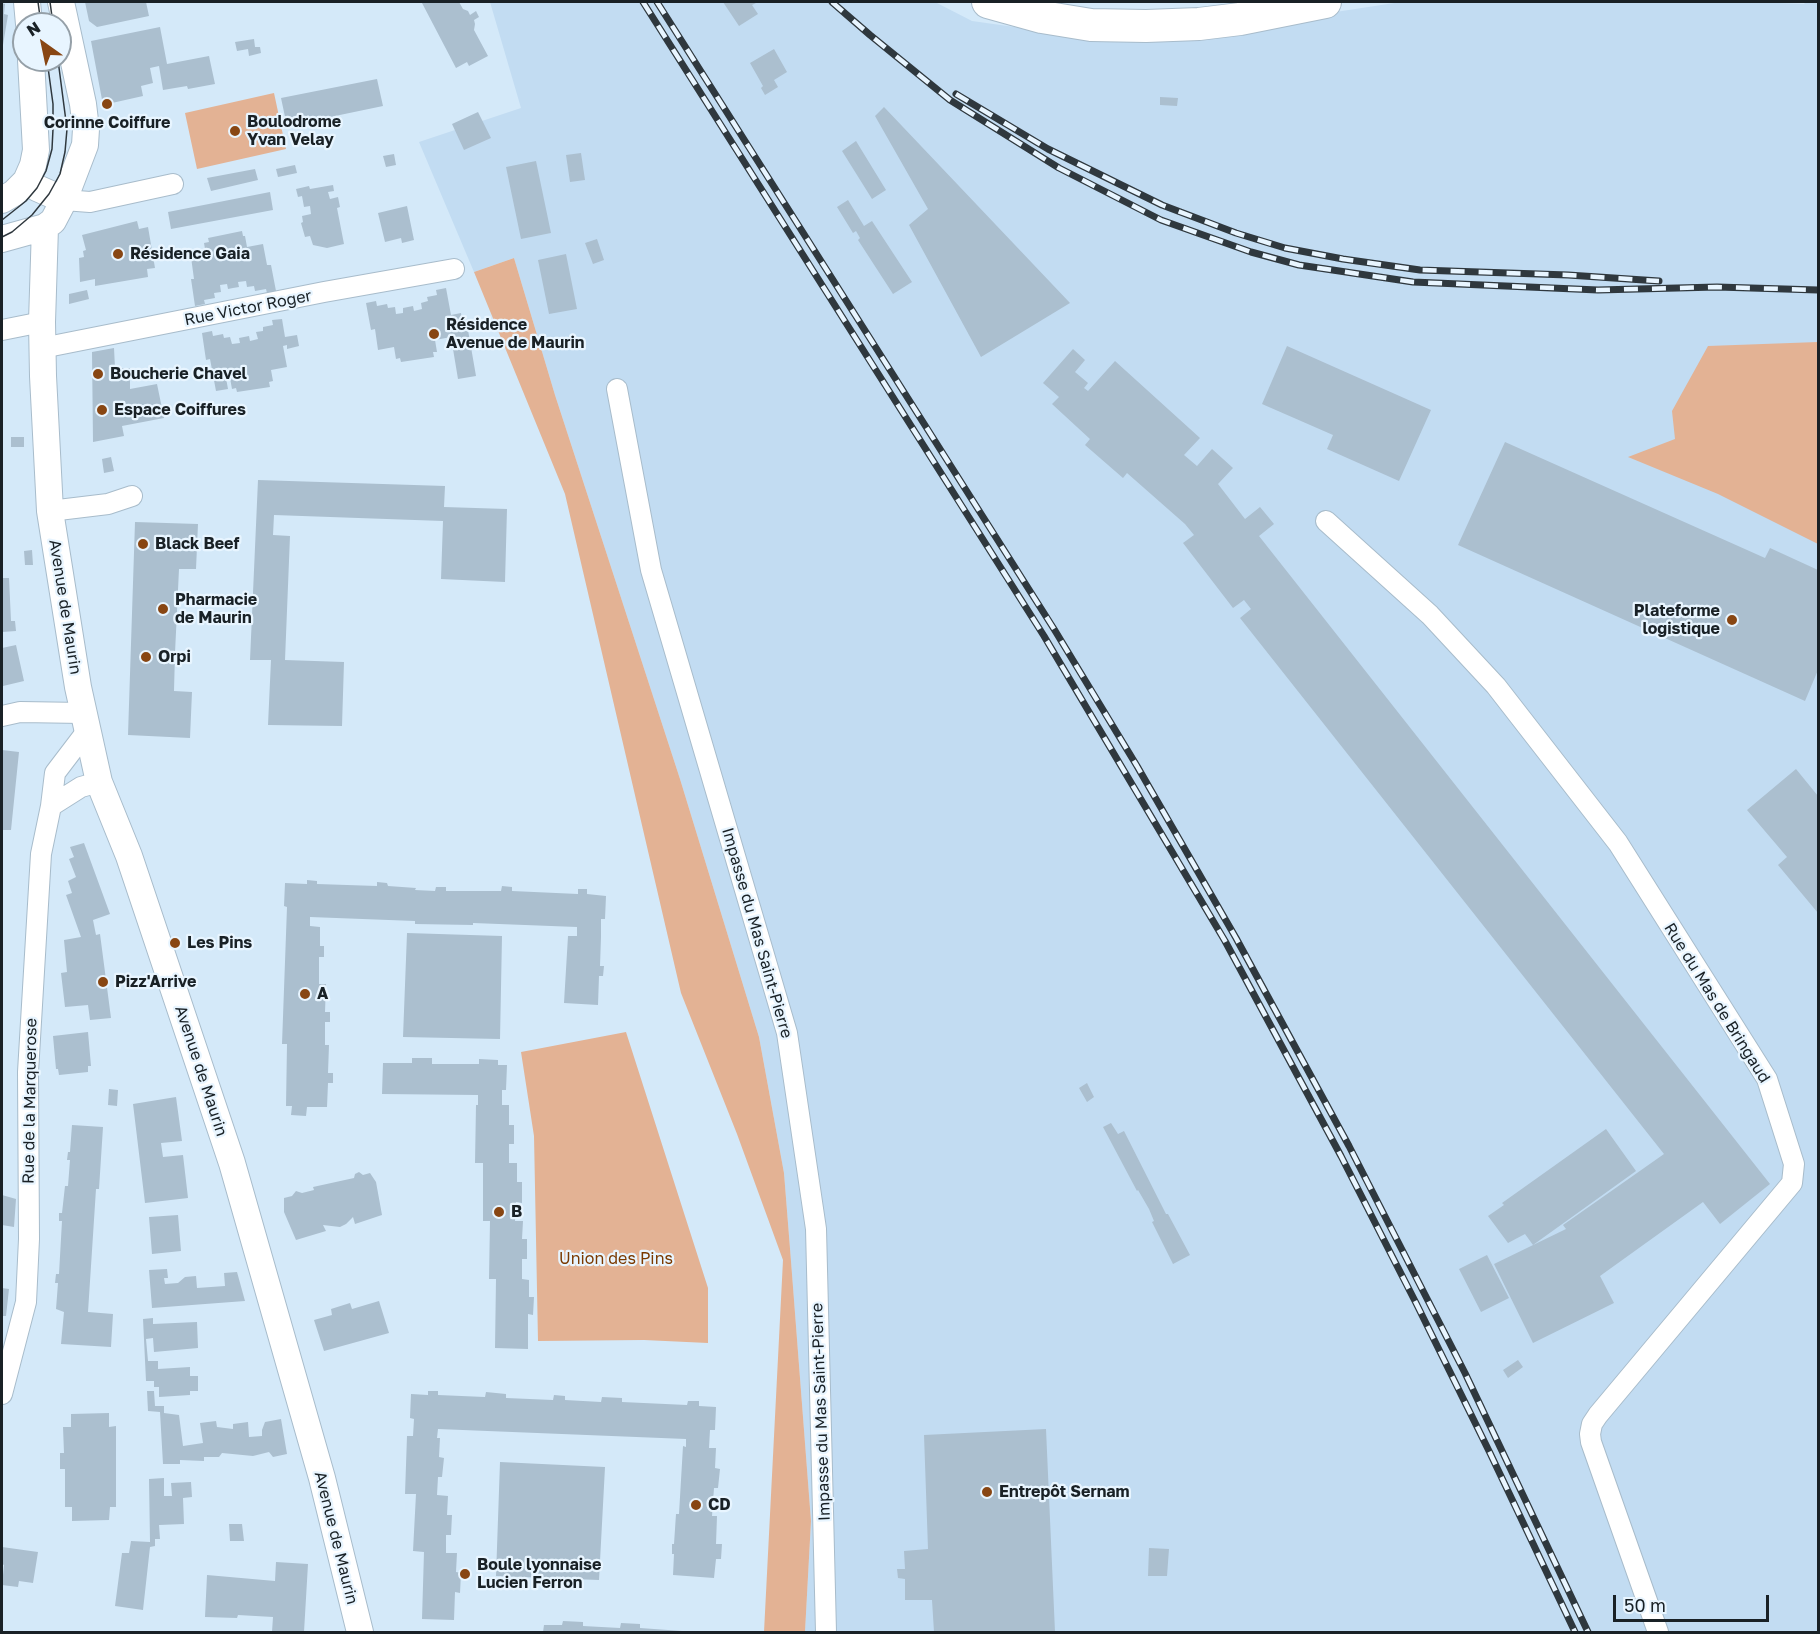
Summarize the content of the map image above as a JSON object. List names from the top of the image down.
{
  "streets": {
    "street": [
      "Rue Victor Roger",
      "Avenue de Maurin",
      "Impasse du Mas Saint-Pierre",
      "Rue du Mas de Bringaud",
      "Rue de la Marquerose"
    ]
  },
  "crossings": [
    ["Rue Victor Roger", "Avenue de Maurin"],
    ["Avenue de Maurin", "Rue de la Marquerose"]
  ],
  "parks": ["Union des Pins"],
  "places": [
    "Corinne Coiffure",
    "Boulodrome Yvan Velay",
    "Résidence Gaia",
    "Résidence Avenue de Maurin",
    "Boucherie Chavel",
    "Espace Coiffures",
    "Black Beef",
    "Pharmacie de Maurin",
    "Plateforme logistique",
    "Orpi",
    "Les Pins",
    "Pizz'Arrive",
    "A",
    "B",
    "Entrepôt Sernam",
    "CD",
    "Boule lyonnaise Lucien Ferron"
  ],
  "scale_bar": "50 m",
  "north": "top left"
}
